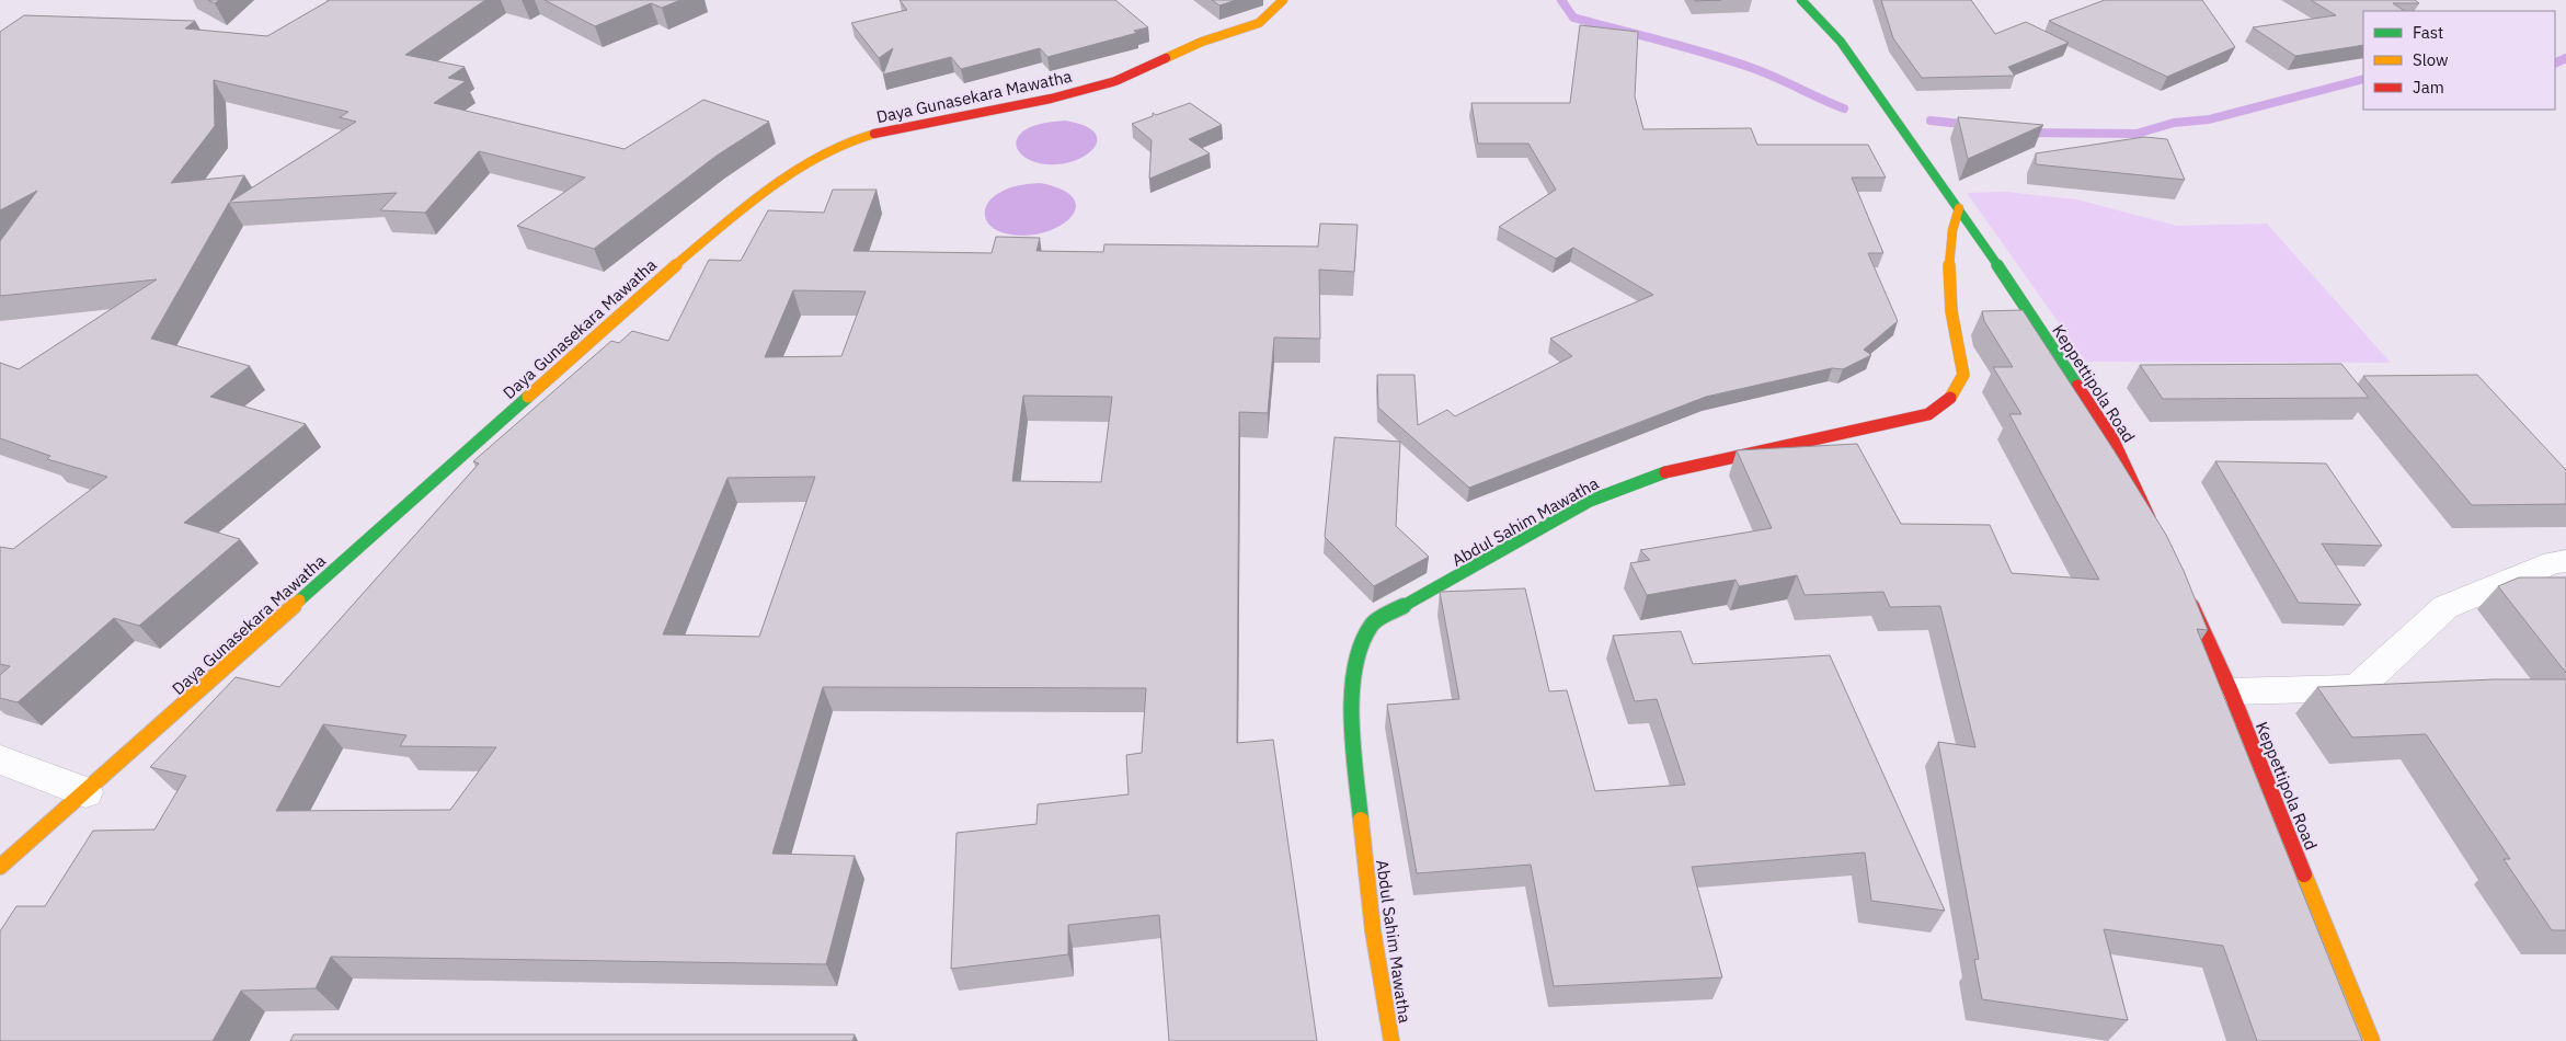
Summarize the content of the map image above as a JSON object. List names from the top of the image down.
{
  "streets": {
    "street": ["Daya Gunasekara Mawatha", "Keppettipola Road", "Abdul Sahim Mawatha"]
  },
  "crossings": [
    ["Keppettipola Road", "Abdul Sahim Mawatha"]
  ],
  "legend": ["Fast", "Slow", "Jam"]
}
